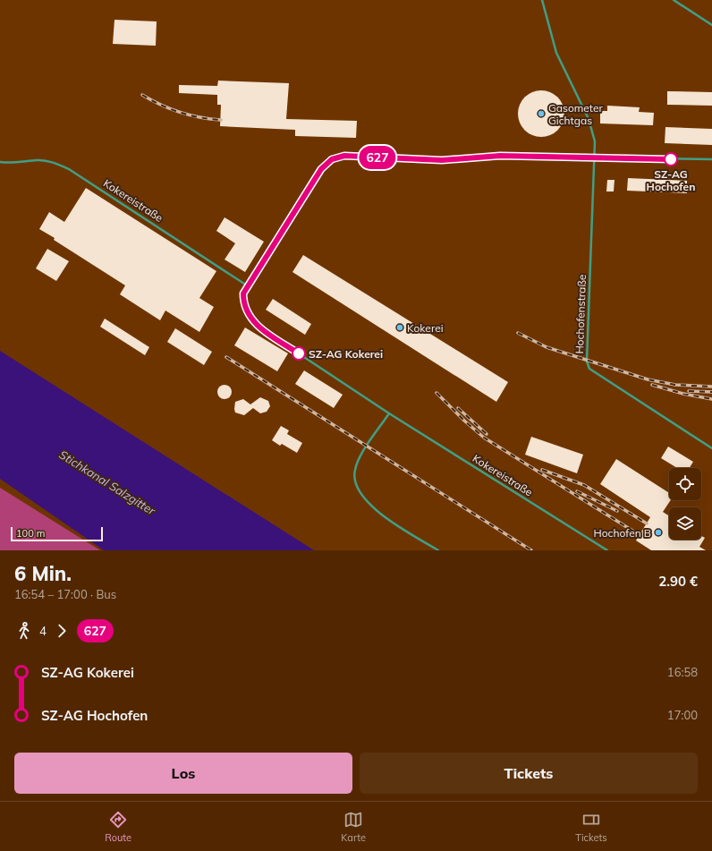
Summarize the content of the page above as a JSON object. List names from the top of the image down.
{
  "streets": {
    "lane": ["Kokereistraße", "Hochofenstraße"]
  },
  "crossings": [
    ["Kokereistraße", "Hochofenstraße"]
  ],
  "water": ["Stichkanal Salzgitter"],
  "places": [
    "Gasometer Gichtgas",
    "SZ-AG Hochofen",
    "Kokerei",
    "SZ-AG Kokerei",
    "Hochofen B"
  ],
  "lines": ["bus line 627"],
  "scale_bar": "100 m",
  "page": {
    "on_map": "627",
    "scale": "100 m",
    "heading": ["6 Min.", "16:54 – 17:00 · Bus", "2.90 €"],
    "legs": ["4", "627"],
    "list": [
      {
        "name": "SZ-AG Kokerei",
        "value": "16:58"
      },
      {
        "name": "SZ-AG Hochofen",
        "value": "17:00"
      }
    ],
    "buttons": ["Los", "Tickets"],
    "tabs": ["Route", "Karte", "Tickets"]
  }
}
